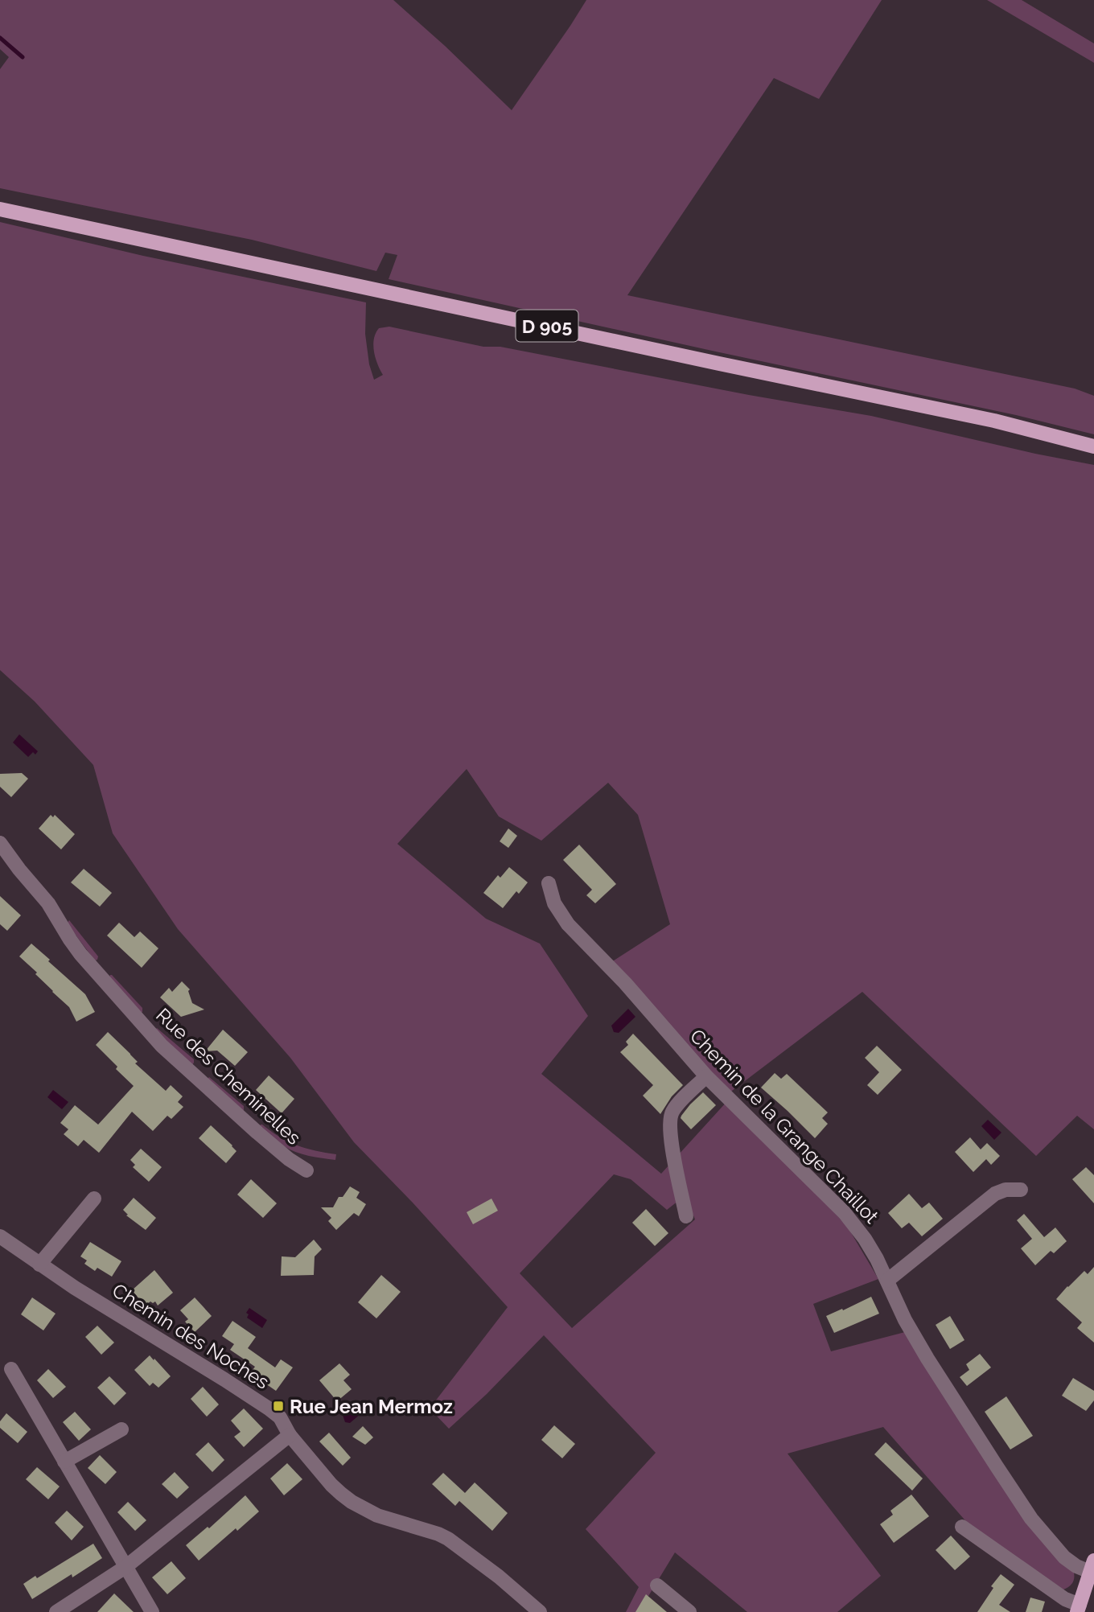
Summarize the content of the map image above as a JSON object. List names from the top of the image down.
{
  "streets": {
    "main road": ["D 905"],
    "street": ["Rue des Cheminelles", "Chemin de la Grange Chaillot", "Chemin des Noches"]
  },
  "places": {
    "transit": ["Rue Jean Mermoz"]
  }
}
